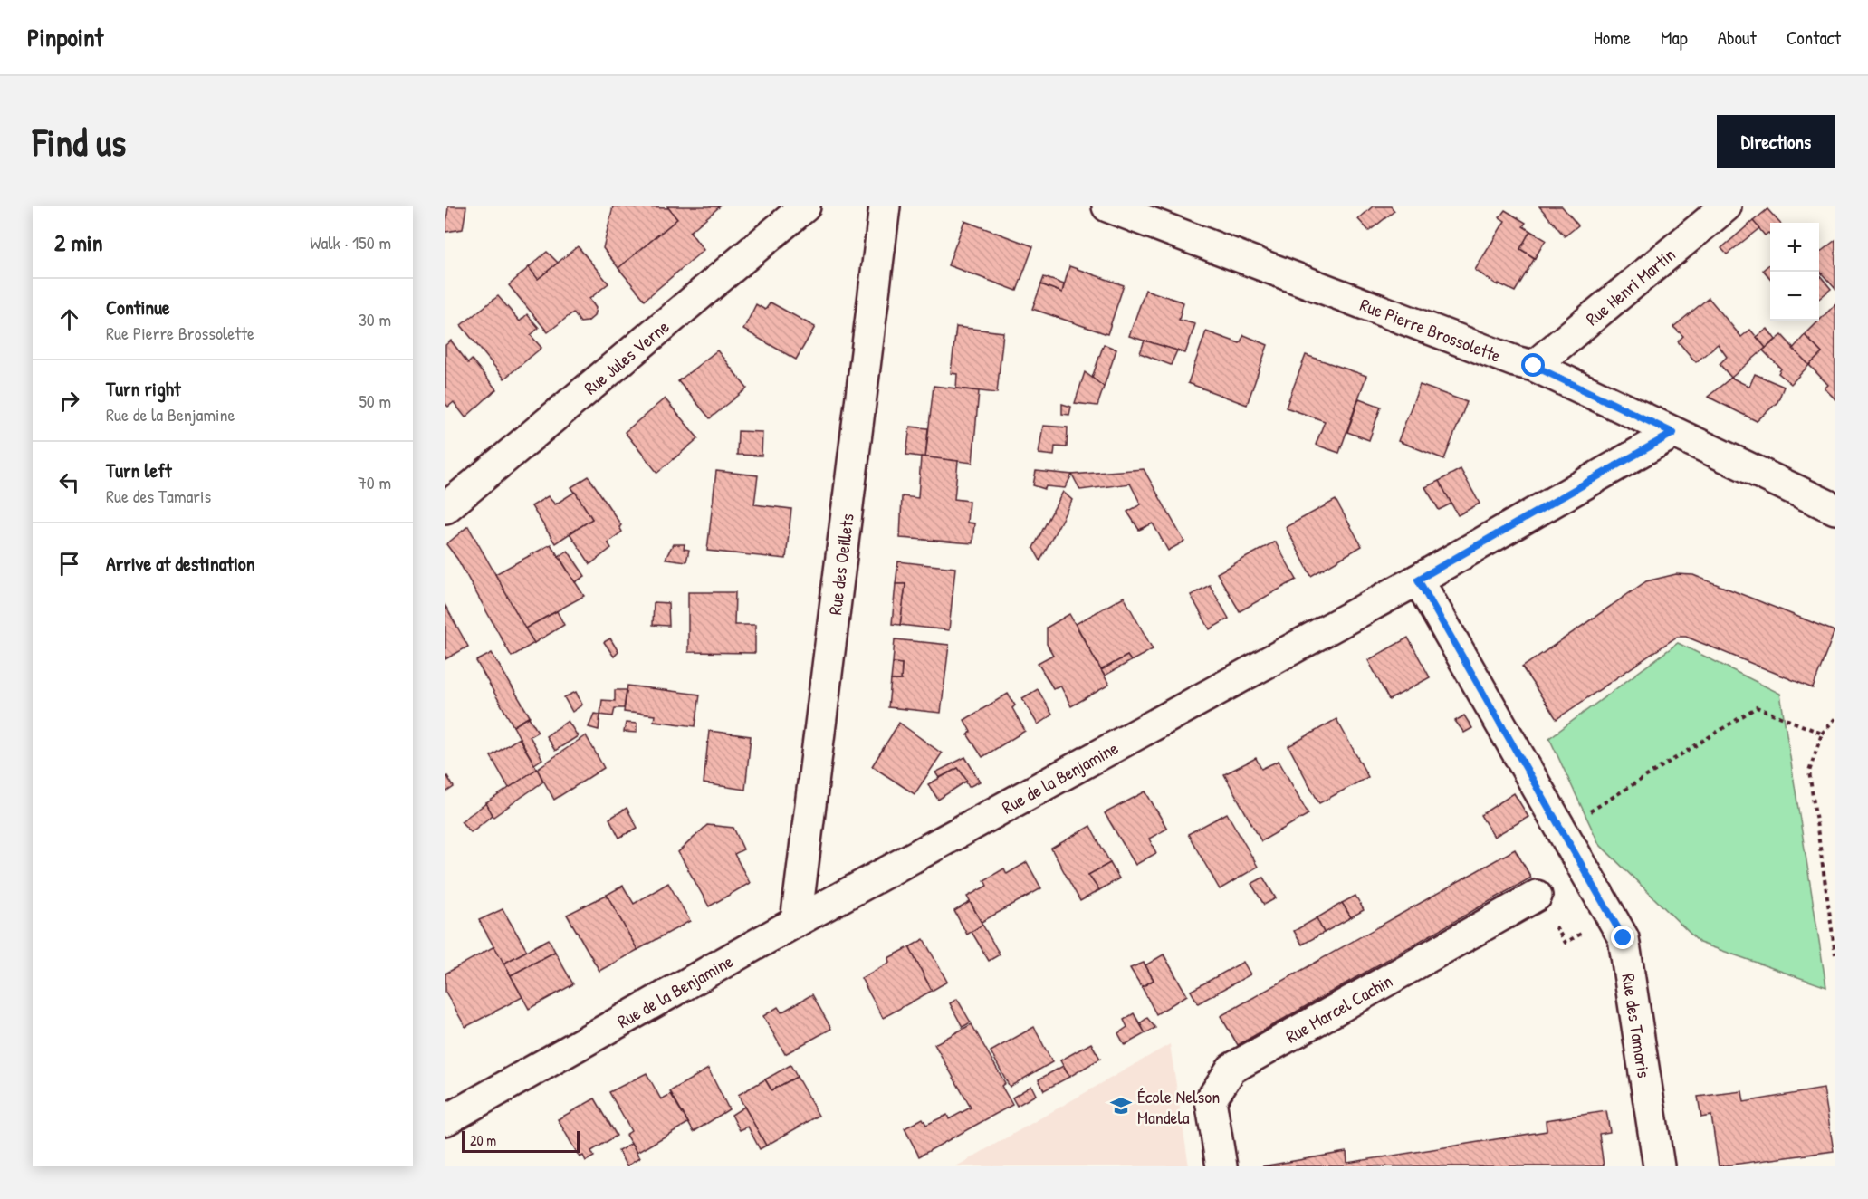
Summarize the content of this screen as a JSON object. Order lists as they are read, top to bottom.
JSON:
{
  "streets": {
    "street": [
      "Rue Henri Martin",
      "Rue Pierre Brossolette",
      "Rue Jules Verne",
      "Rue des Oeillets",
      "Rue de la Benjamine",
      "Rue Marcel Cachin",
      "Rue des Tamaris"
    ]
  },
  "crossings": [
    ["Rue Henri Martin", "Rue Pierre Brossolette"],
    ["Rue Pierre Brossolette", "Rue de la Benjamine"],
    ["Rue des Oeillets", "Rue de la Benjamine"],
    ["Rue de la Benjamine", "Rue des Tamaris"]
  ],
  "places": {
    "school or university": ["École Nelson Mandela"]
  },
  "scale_bar": "20 m",
  "page": {
    "header": "Pinpoint",
    "nav": [
      "Home",
      "Map",
      "About",
      "Contact"
    ],
    "buttons": "Directions",
    "title": "Find us",
    "heading": ["2 min", "Walk · 150 m"],
    "map_buttons": ["+", "−"],
    "list": [
      ["Continue", "Rue Pierre Brossolette", "30 m"],
      ["Turn right", "Rue de la Benjamine", "50 m"],
      ["Turn left", "Rue des Tamaris", "70 m"],
      "Arrive at destination"
    ],
    "scale": "20 m"
  }
}
